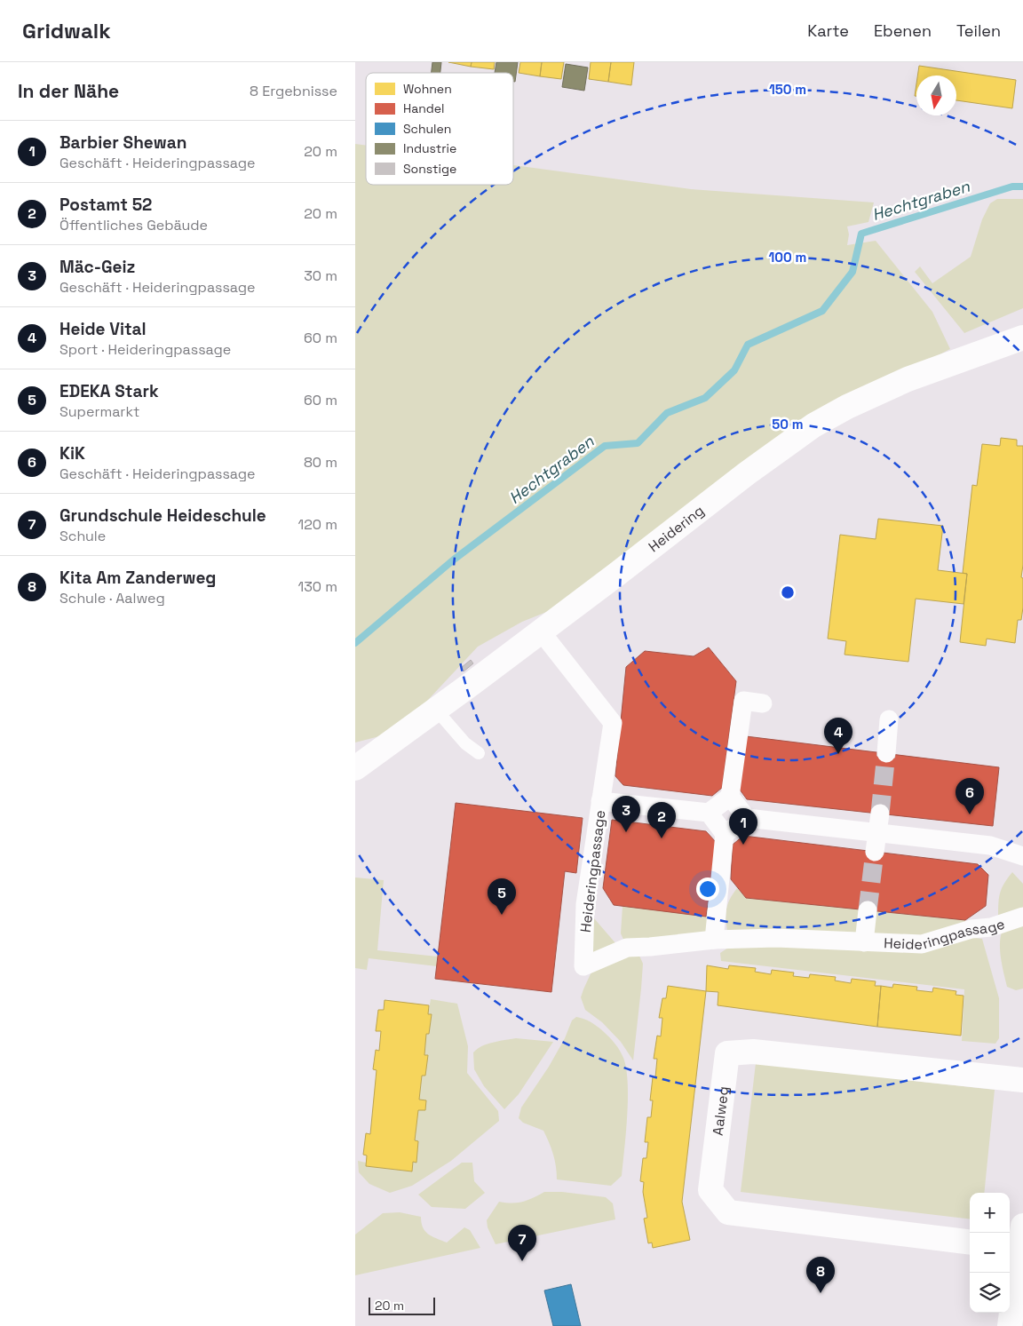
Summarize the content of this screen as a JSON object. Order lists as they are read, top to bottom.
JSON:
{
  "streets": {
    "street": ["Heidering", "Heideringpassage", "Aalweg"]
  },
  "crossings": [
    ["Heidering", "Heideringpassage"]
  ],
  "water": ["Hechtgraben"],
  "legend": [
    "Wohnen",
    "Handel",
    "Schulen",
    "Industrie",
    "Sonstige"
  ],
  "scale_bar": "20 m",
  "north": "bottom",
  "page": {
    "header": "Gridwalk",
    "nav": ["Karte", "Ebenen", "Teilen"],
    "heading": ["In der Nähe", "8 Ergebnisse"],
    "list": [
      {
        "mark": "1",
        "name": "Barbier Shewan",
        "note": "Geschäft · Heideringpassage",
        "value": "20 m"
      },
      {
        "mark": "2",
        "name": "Postamt 52",
        "note": "Öffentliches Gebäude",
        "value": "20 m"
      },
      {
        "mark": "3",
        "name": "Mäc-Geiz",
        "note": "Geschäft · Heideringpassage",
        "value": "30 m"
      },
      {
        "mark": "4",
        "name": "Heide Vital",
        "note": "Sport · Heideringpassage",
        "value": "60 m"
      },
      {
        "mark": "5",
        "name": "EDEKA Stark",
        "note": "Supermarkt",
        "value": "60 m"
      },
      {
        "mark": "6",
        "name": "KiK",
        "note": "Geschäft · Heideringpassage",
        "value": "80 m"
      },
      {
        "mark": "7",
        "name": "Grundschule Heideschule",
        "note": "Schule",
        "value": "120 m"
      },
      {
        "mark": "8",
        "name": "Kita Am Zanderweg",
        "note": "Schule · Aalweg",
        "value": "130 m"
      }
    ],
    "pins": [
      "4",
      "6",
      "3",
      "2",
      "1",
      "5",
      "7",
      "8"
    ],
    "map_buttons": ["+", "−"],
    "scale": "20 m"
  },
  "rings": ["150 m", "100 m", "50 m"]
}
